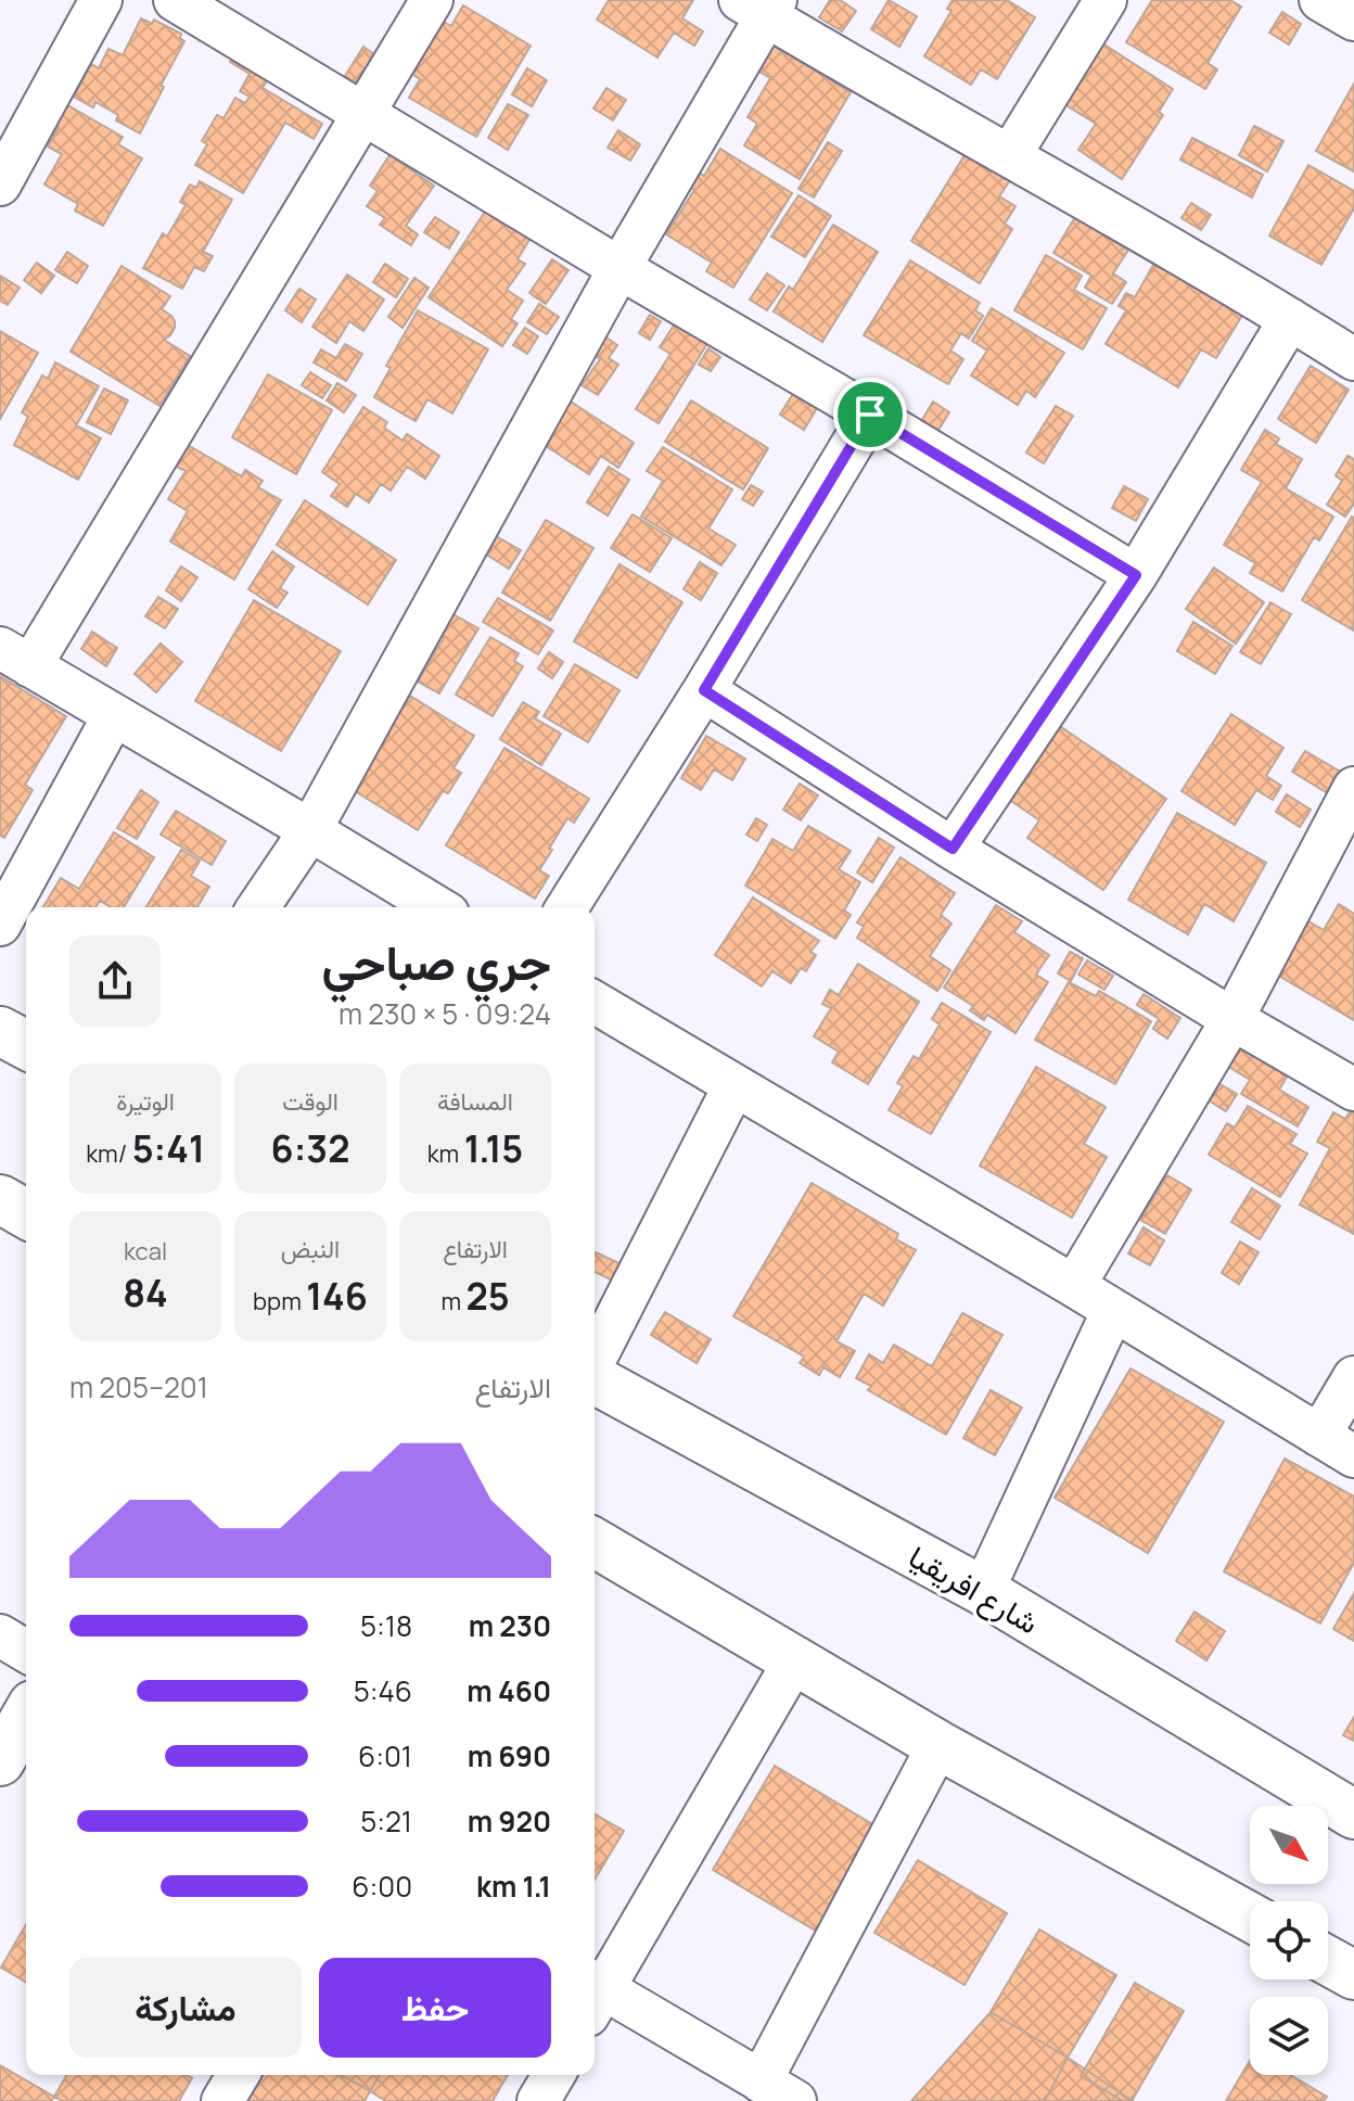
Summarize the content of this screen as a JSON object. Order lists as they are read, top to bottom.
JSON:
{
  "streets": {
    "street": ["شارع افريقيا"]
  },
  "north": "bottom right",
  "page": {
    "heading": ["جري صباحي", "09:24 · 5 × 230 m"],
    "stats": [
      ["المسافة", "1.15 km"],
      ["الوقت", "6:32"],
      ["الوتيرة", "5:41 /km"],
      ["الارتفاع", "25 m"],
      ["النبض", "146 bpm"],
      ["kcal", "84"]
    ],
    "chart": ["الارتفاع", "201–205 m"],
    "list": [
      {
        "name": "230 m",
        "note": "5:18"
      },
      {
        "name": "460 m",
        "note": "5:46"
      },
      {
        "name": "690 m",
        "note": "6:01"
      },
      {
        "name": "920 m",
        "note": "5:21"
      },
      {
        "name": "1.1 km",
        "note": "6:00"
      }
    ],
    "buttons": ["حفظ", "مشاركة"]
  }
}
